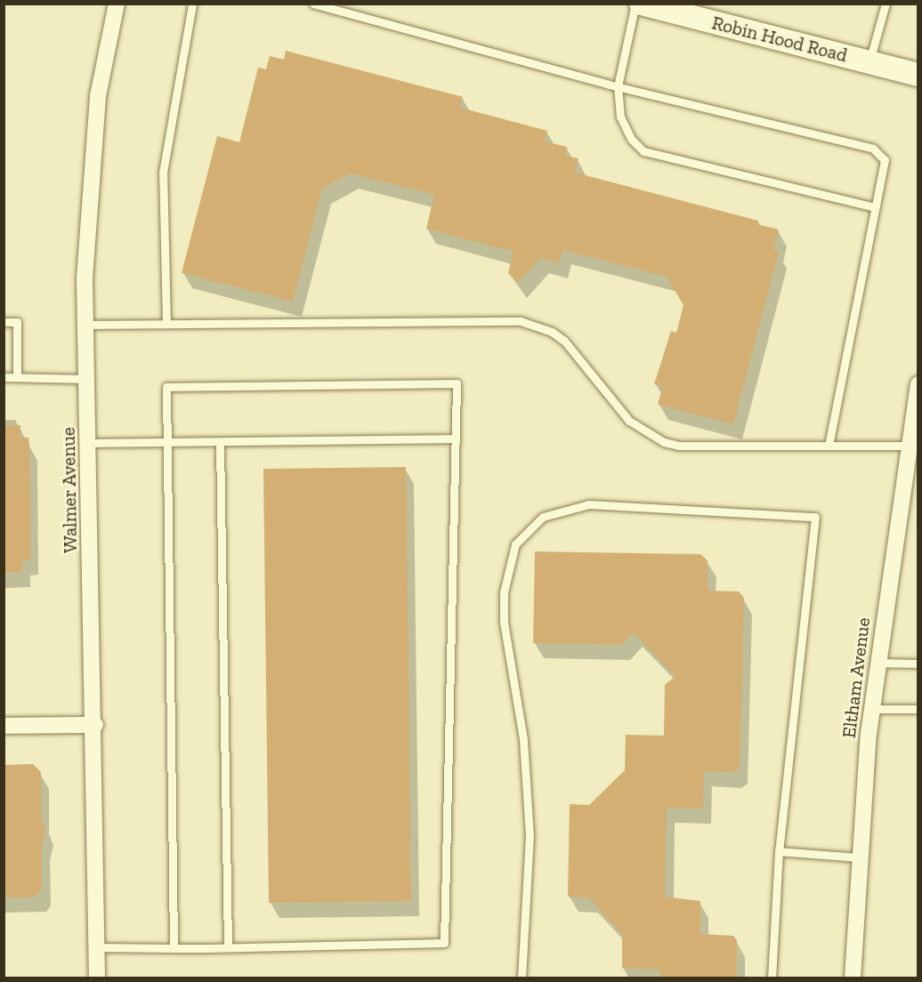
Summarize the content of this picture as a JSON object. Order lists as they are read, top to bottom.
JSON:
{
  "streets": {
    "street": ["Robin Hood Road", "Walmer Avenue", "Eltham Avenue"]
  }
}
